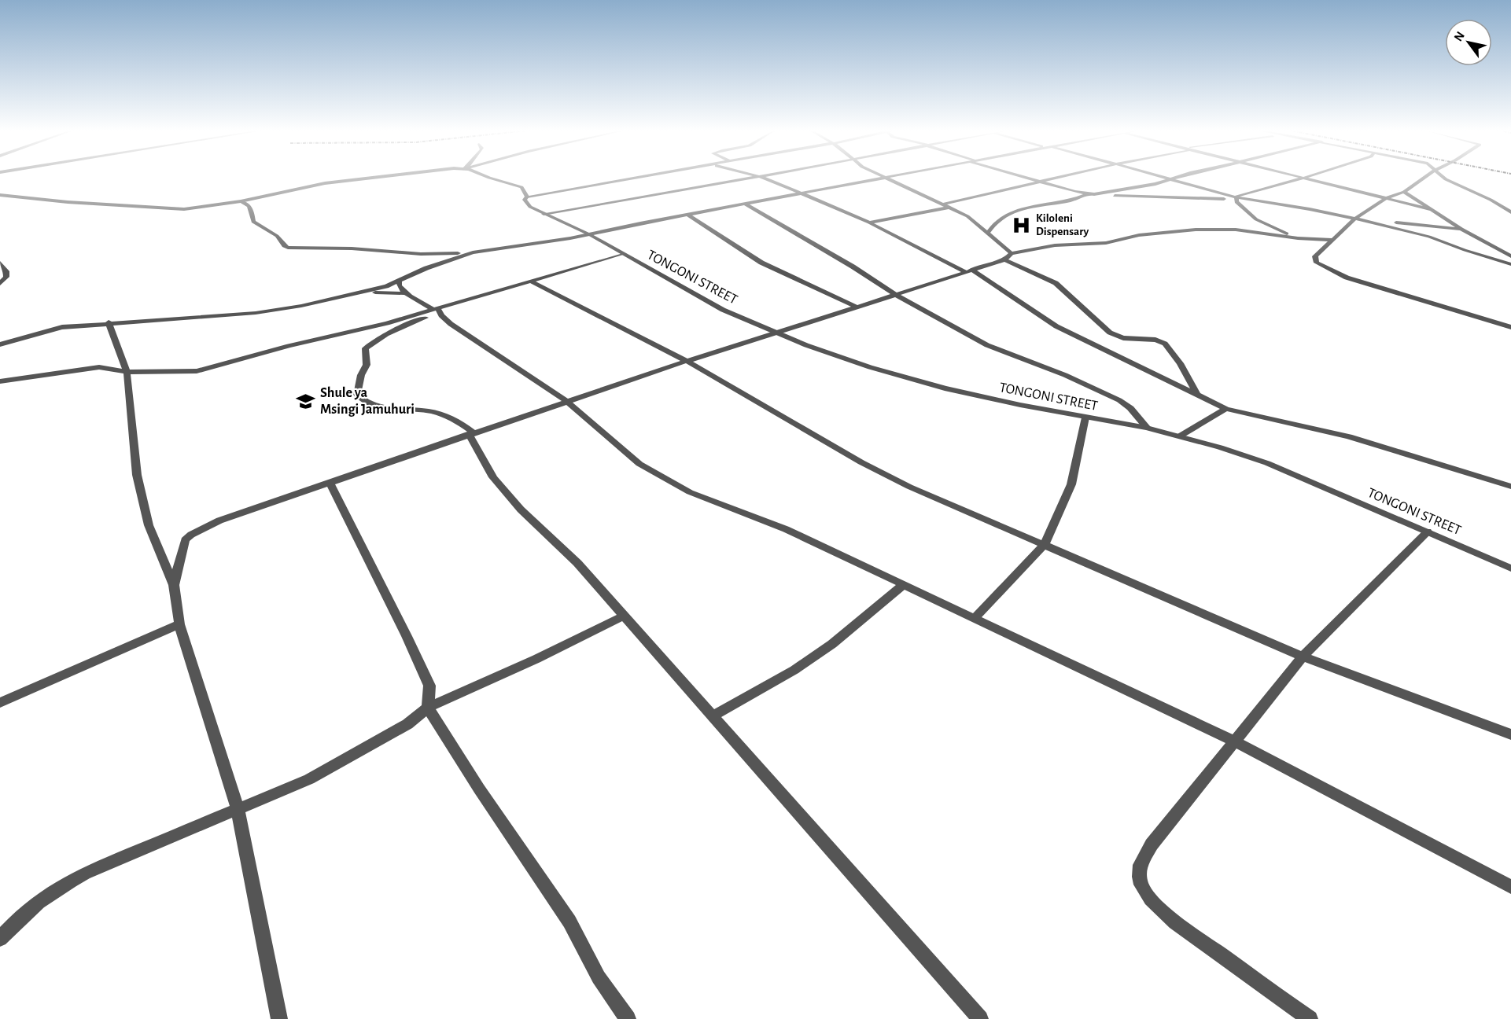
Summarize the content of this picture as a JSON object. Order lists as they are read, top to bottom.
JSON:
{
  "streets": {
    "street": ["TONGONI STREET"]
  },
  "places": {
    "hospital": ["Kiloleni Dispensary"],
    "school or university": ["Shule ya Msingi Jamuhuri"]
  },
  "north": "top left"
}
